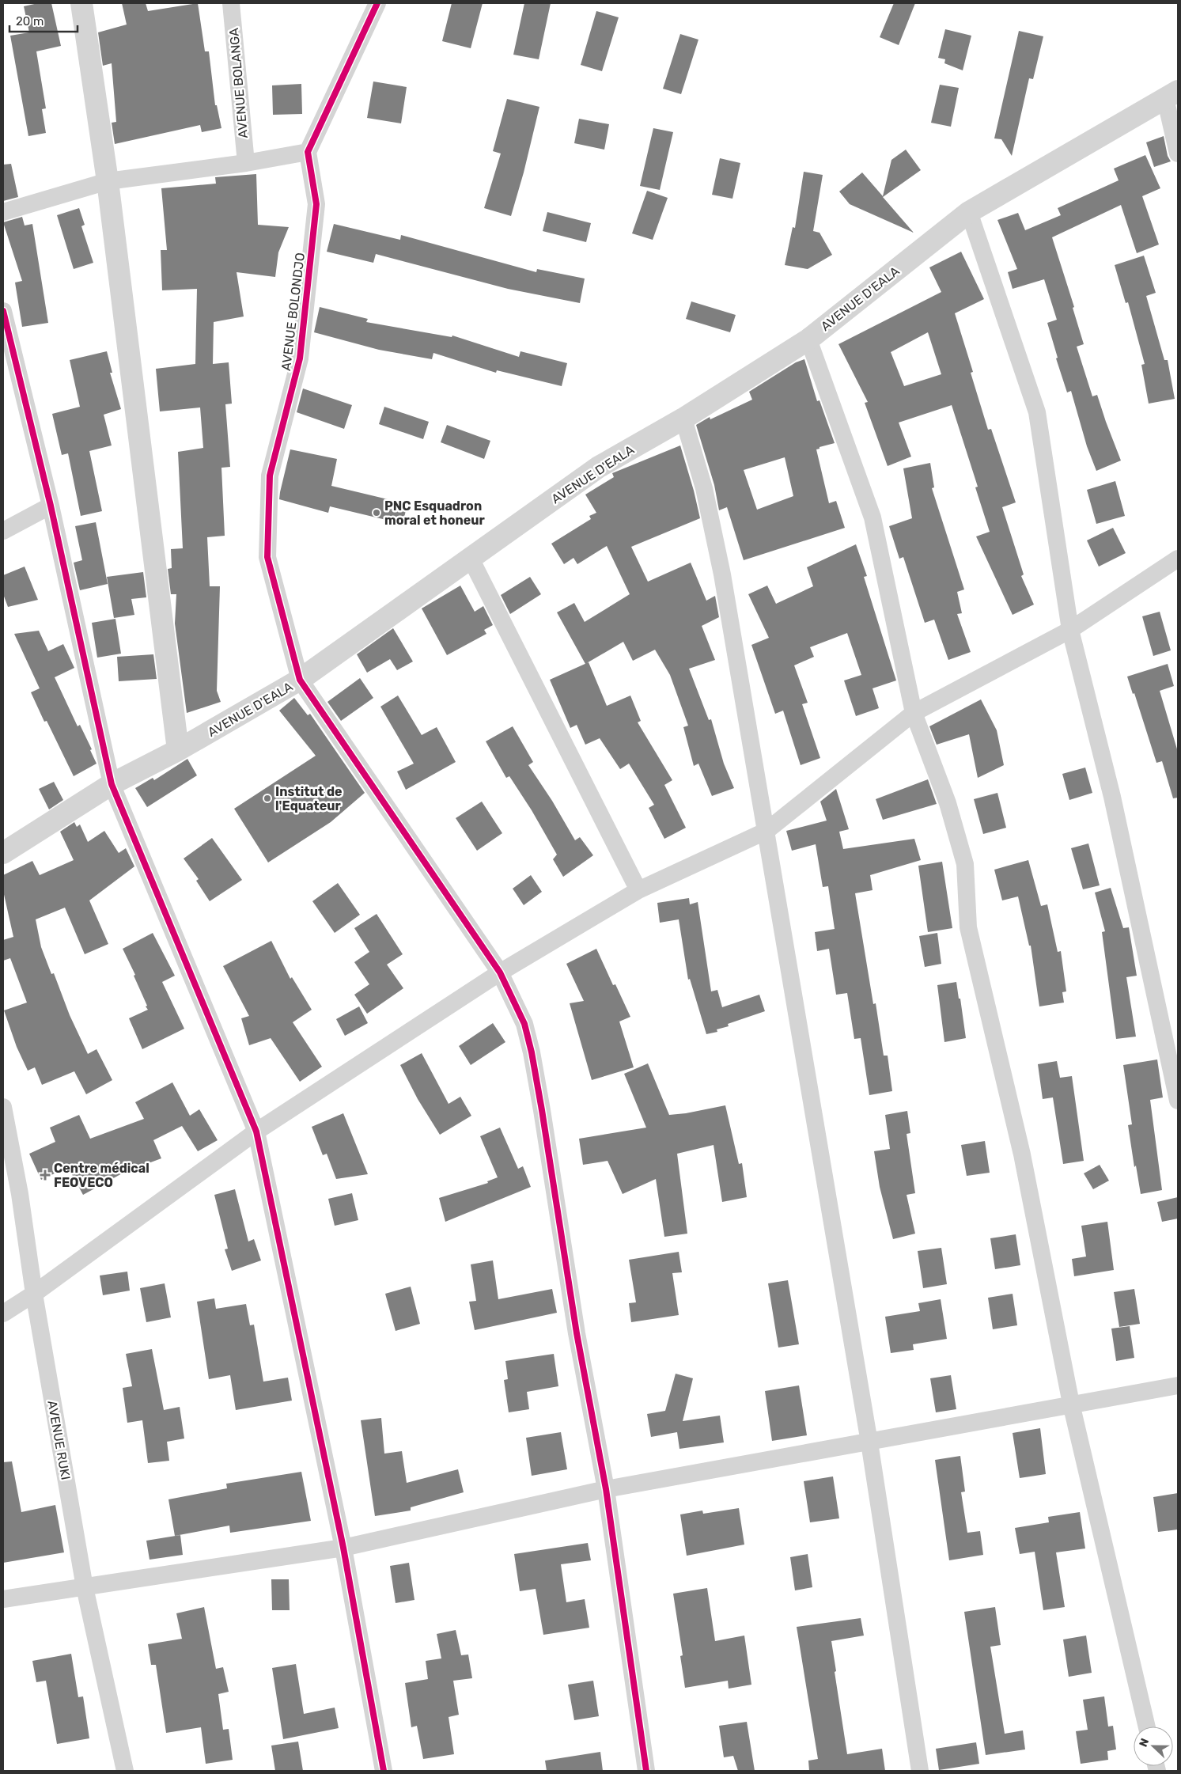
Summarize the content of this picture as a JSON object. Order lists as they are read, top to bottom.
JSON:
{
  "streets": {
    "street": [
      "AVENUE BOLANGA",
      "AVENUE D'EALA",
      "AVENUE BOLONDJO",
      "AVENUE RUKI"
    ]
  },
  "crossings": [
    ["AVENUE D'EALA", "AVENUE BOLONDJO"]
  ],
  "places": {
    "other": ["PNC Esquadron moral et honeur", "Institut de l'Equateur"],
    "health": ["Centre médical FEOVECO"]
  },
  "scale_bar": "20 m",
  "north": "left"
}
